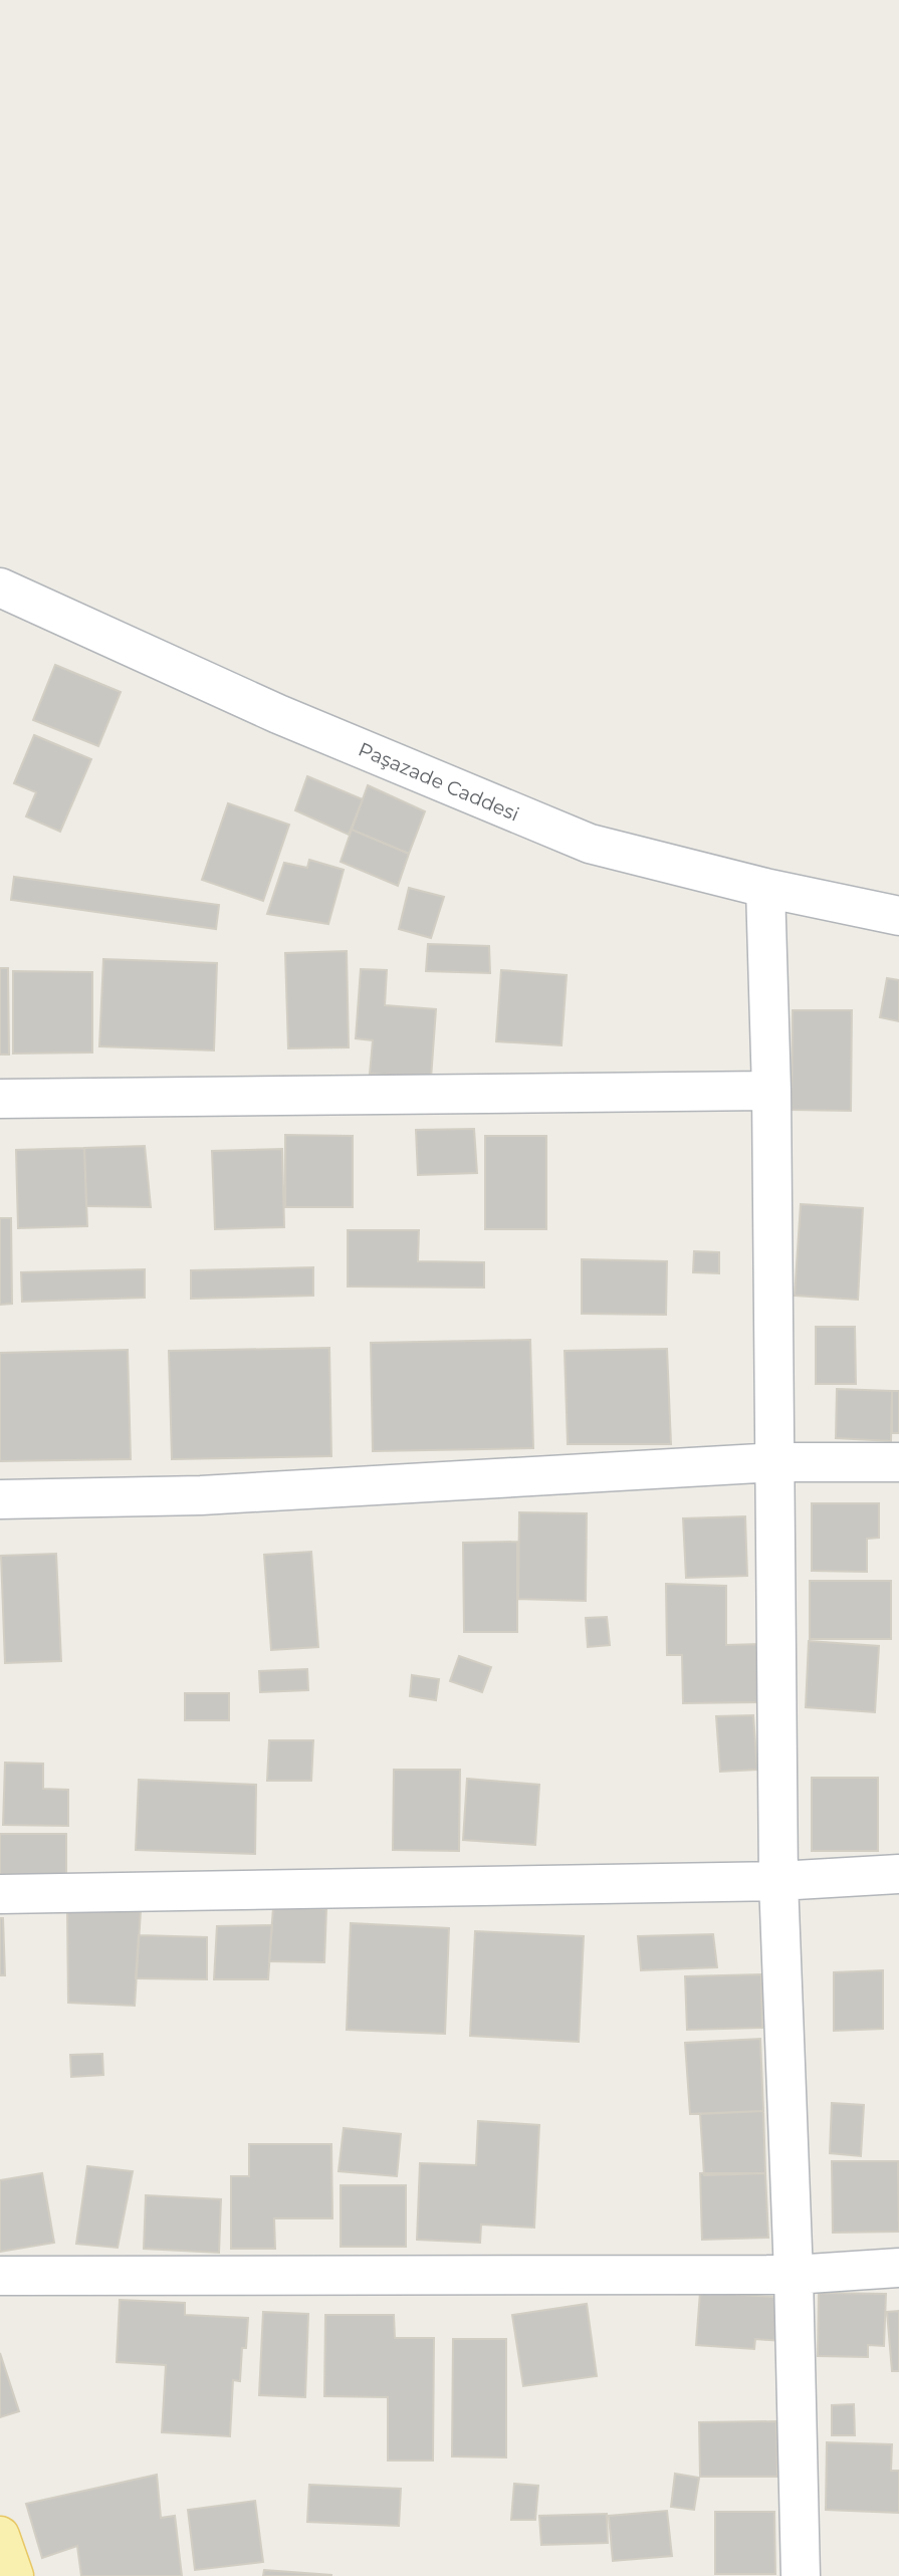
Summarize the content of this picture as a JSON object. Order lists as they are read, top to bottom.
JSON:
{
  "streets": {
    "street": ["Paşazade Caddesi"]
  }
}
